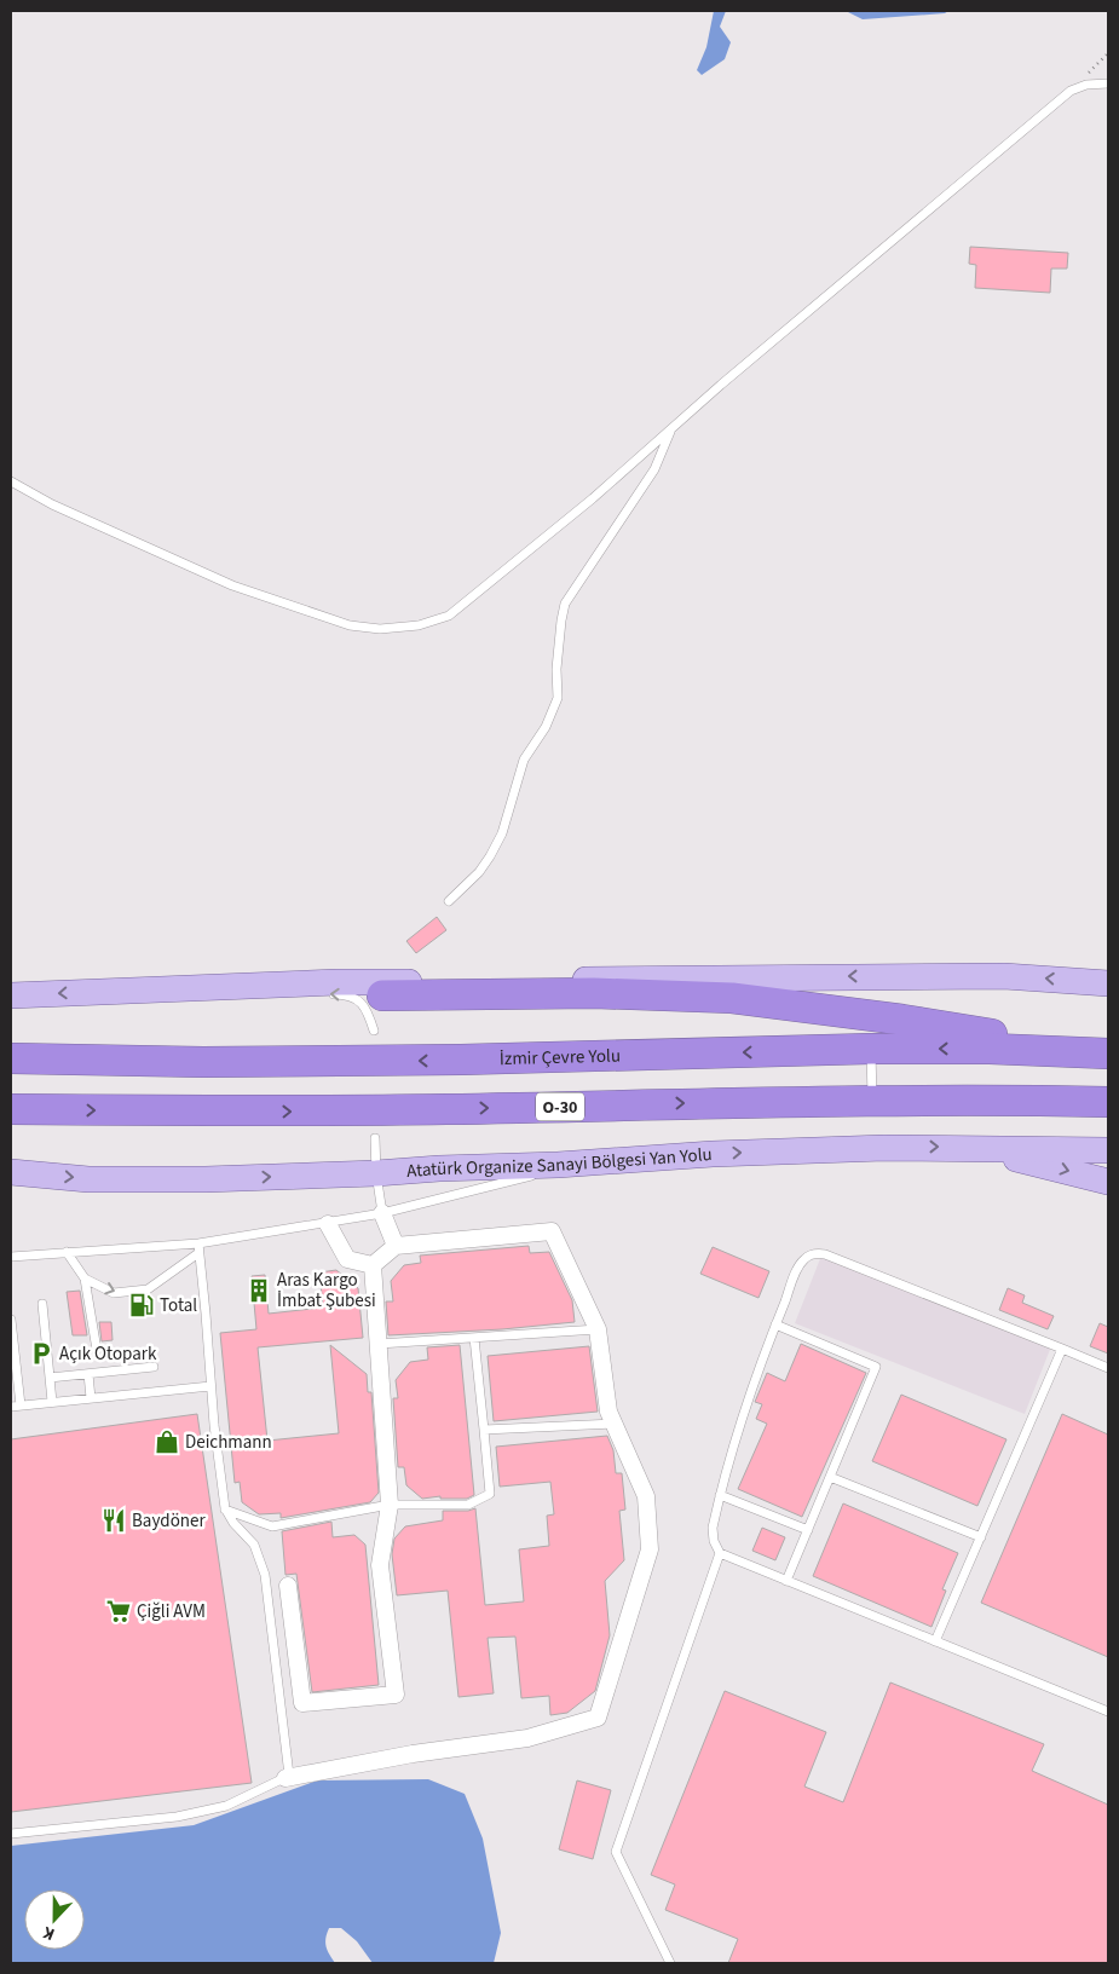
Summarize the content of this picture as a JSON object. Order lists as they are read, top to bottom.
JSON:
{
  "streets": {
    "highway": ["İzmir Çevre Yolu", "O-30"],
    "main road": ["Atatürk Organize Sanayi Bölgesi Yan Yolu"]
  },
  "places": {
    "building": ["Aras Kargo İmbat Şubesi"],
    "fuel station": ["Total"],
    "parking": ["Açık Otopark"],
    "shop": ["Deichmann"],
    "restaurant": ["Baydöner"],
    "supermarket": ["Çiğli AVM"]
  },
  "north": "bottom"
}
